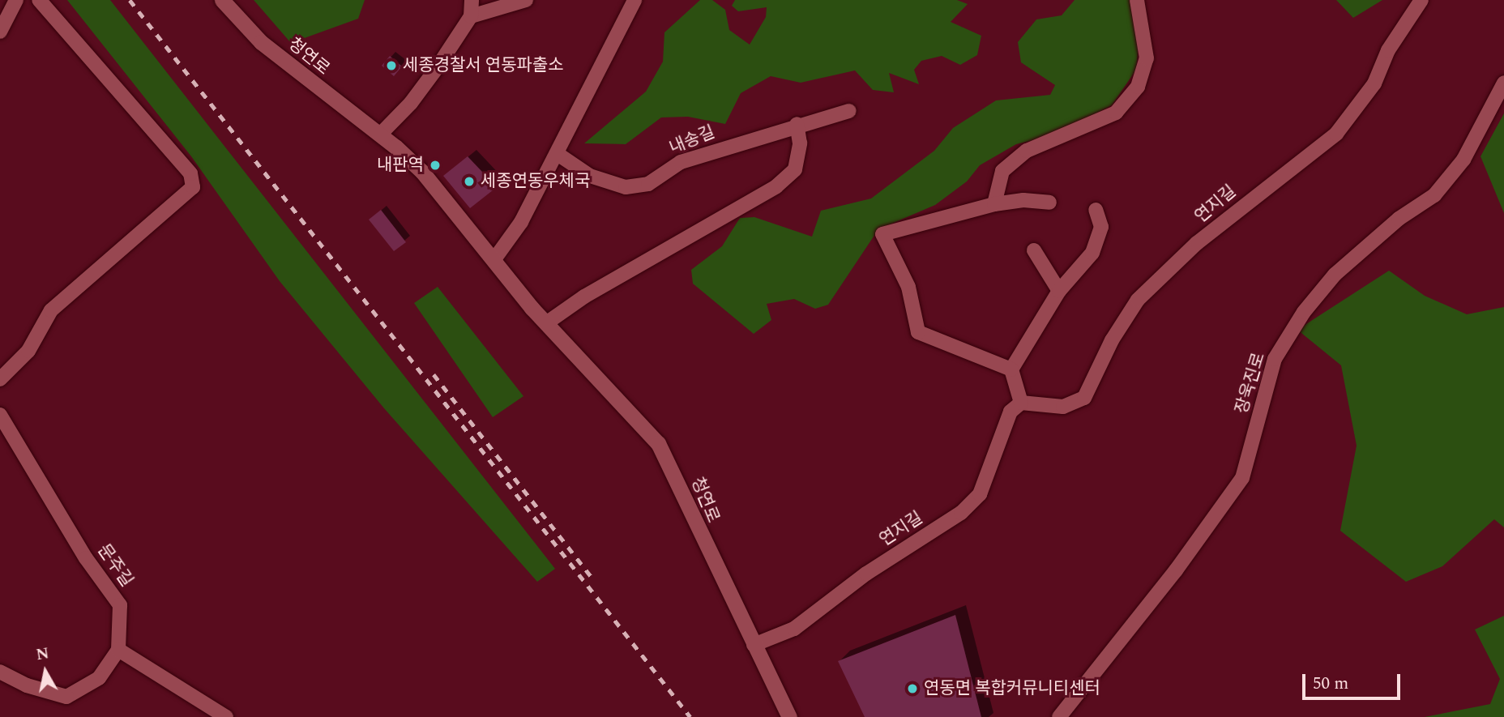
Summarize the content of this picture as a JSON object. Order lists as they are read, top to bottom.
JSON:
{
  "streets": {
    "main road": ["청연로"],
    "street": [
      "내송길",
      "연지길",
      "장욱진로",
      "문주길"
    ]
  },
  "crossings": [
    ["청연로", "연지길"]
  ],
  "places": [
    "세종경찰서 연동파출소",
    "내판역",
    "세종연동우체국",
    "연동면 복합커뮤니티센터"
  ],
  "scale_bar": "50 m",
  "north": "top"
}
